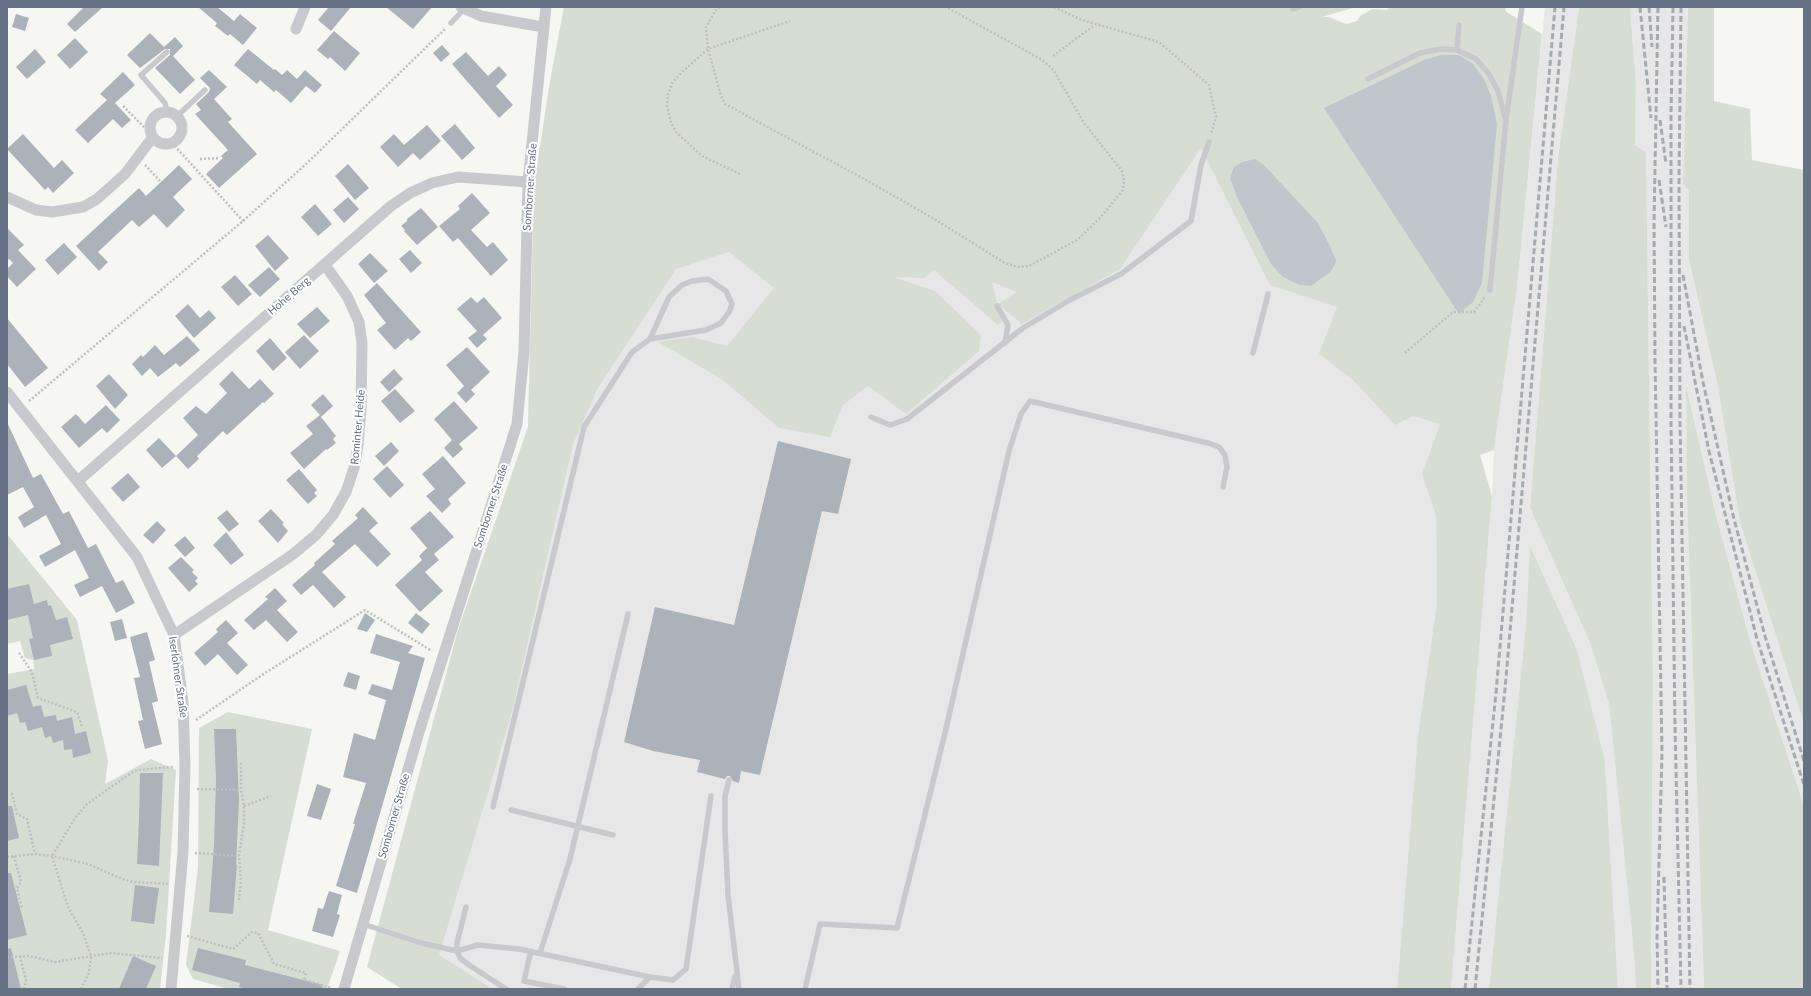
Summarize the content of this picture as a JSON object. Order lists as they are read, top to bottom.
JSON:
{
  "streets": {
    "street": [
      "Somborner Straße",
      "Hohe Berg",
      "Rominter Heide",
      "Iserlohner Straße"
    ]
  },
  "crossings": [
    ["Somborner Straße", "Hohe Berg"],
    ["Hohe Berg", "Rominter Heide"],
    ["Hohe Berg", "Iserlohner Straße"],
    ["Rominter Heide", "Iserlohner Straße"]
  ]
}
